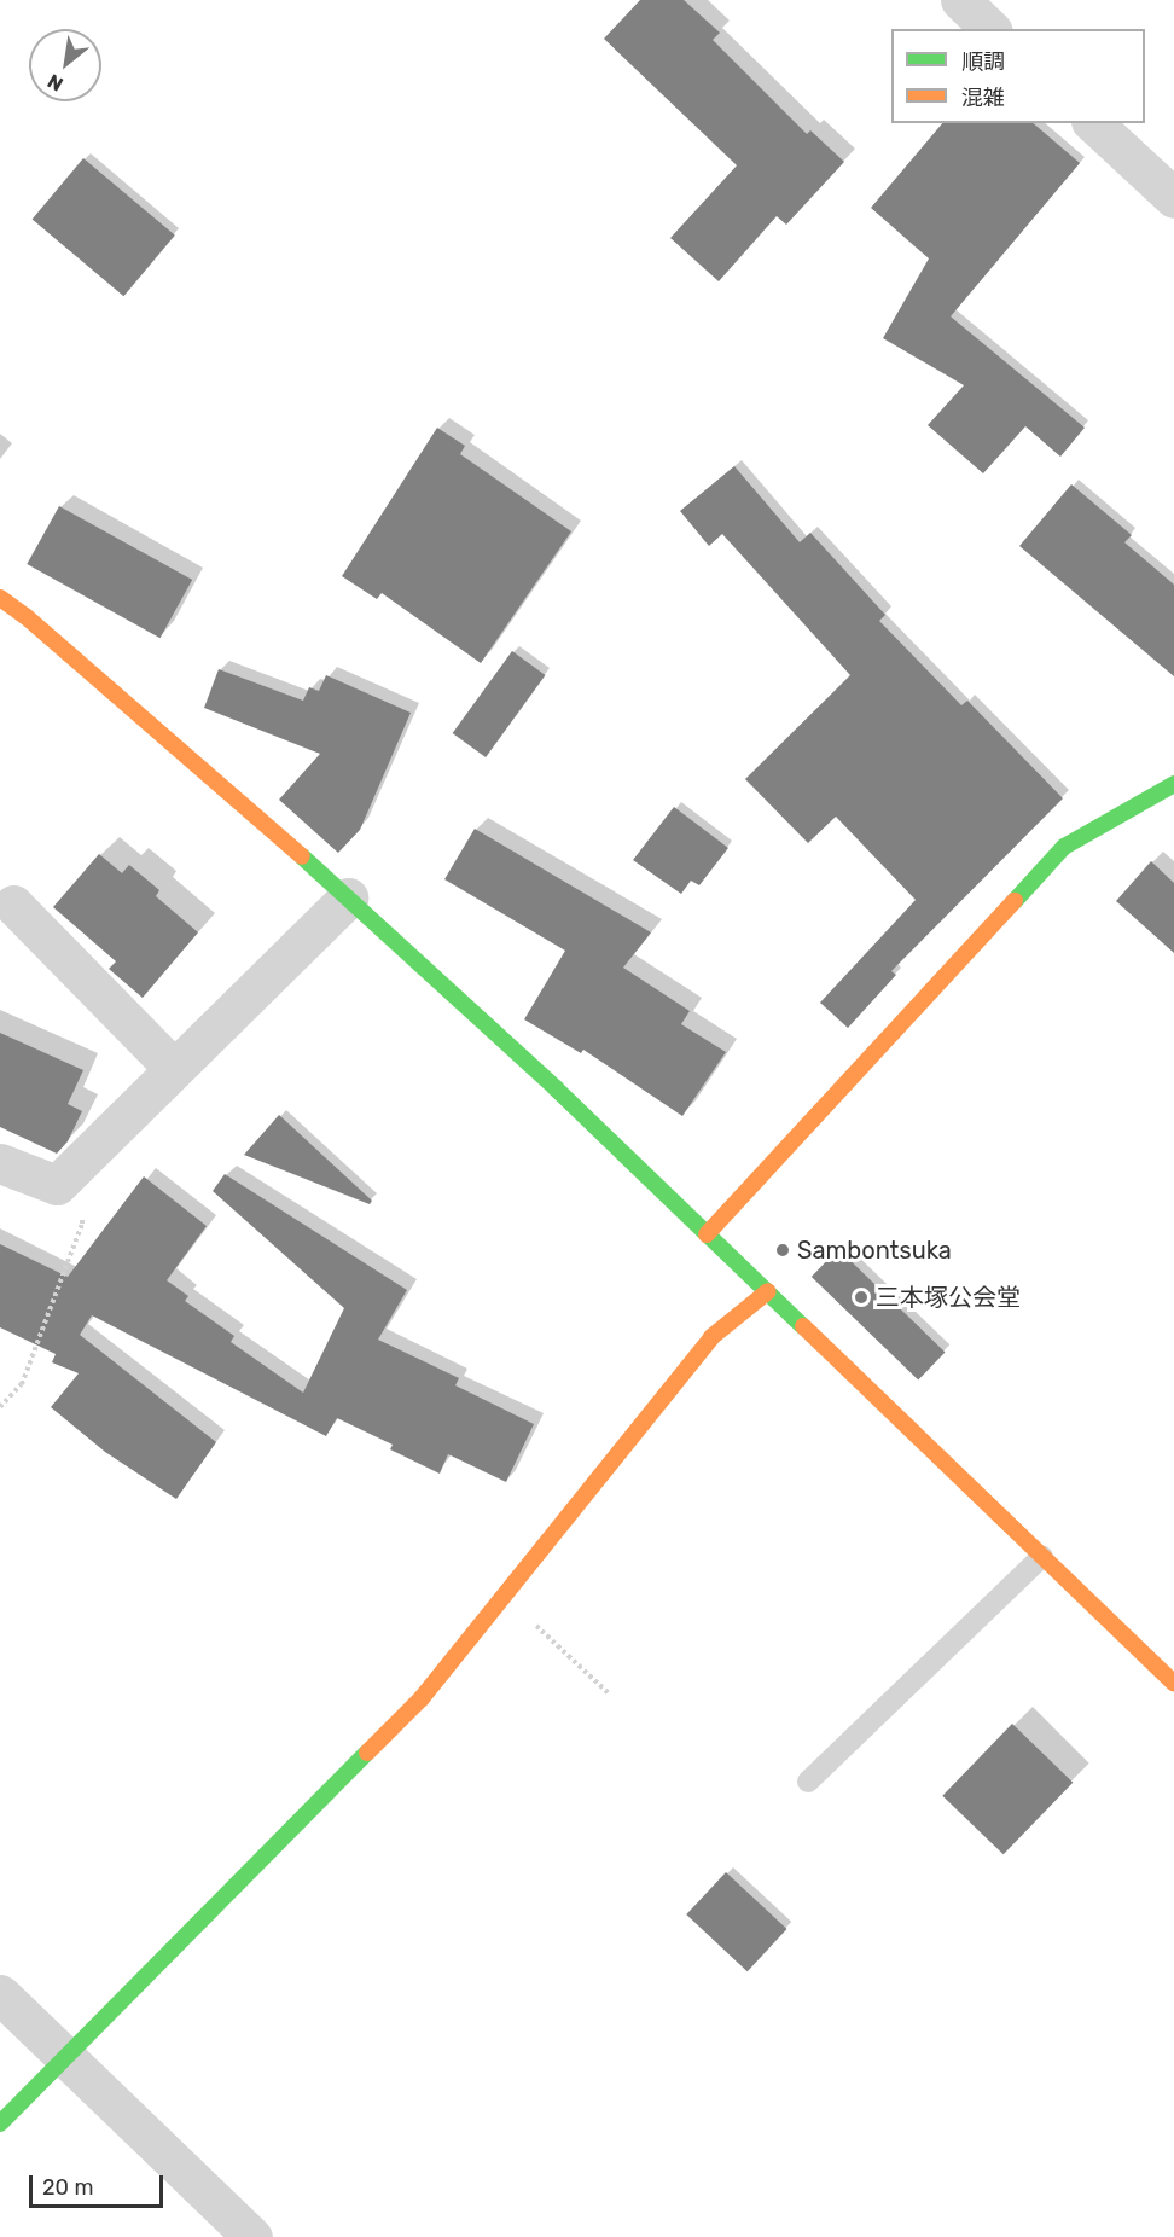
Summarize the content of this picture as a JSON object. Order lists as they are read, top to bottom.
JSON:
{
  "places": ["Sambontsuka", "三本塚公会堂"],
  "legend": ["順調", "混雑"],
  "scale_bar": "20 m",
  "north": "bottom left"
}
